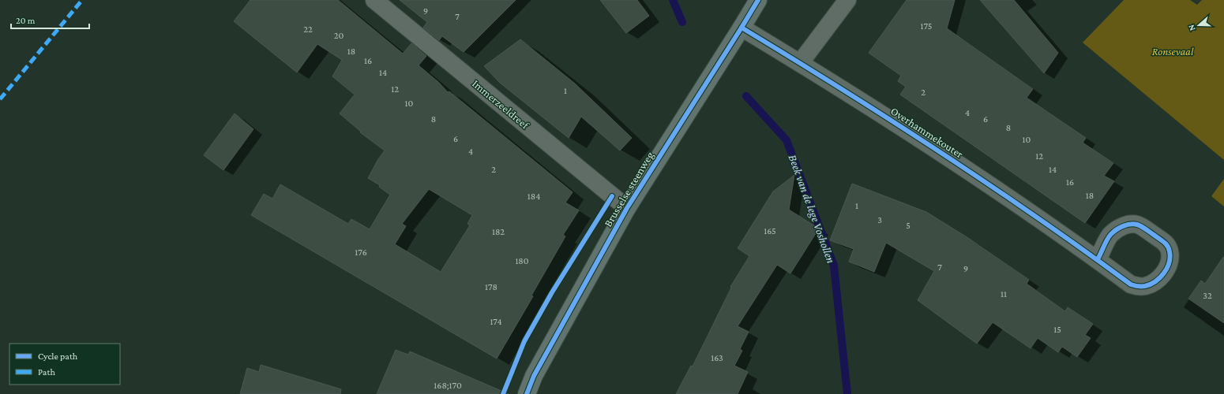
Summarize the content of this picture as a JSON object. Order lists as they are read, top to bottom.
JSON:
{
  "streets": {
    "main road": ["Brusselse steenweg"],
    "street": ["Immerzeeldreef", "Overhammekouter"]
  },
  "crossings": [
    ["Immerzeeldreef", "Brusselse steenweg"],
    ["Overhammekouter", "Brusselse steenweg"]
  ],
  "water": ["Beek van de lege Voshollen"],
  "parks": ["Ronsevaal"],
  "house_numbers": [
    "9",
    "7",
    "175",
    "22",
    "20",
    "18",
    "16",
    "14",
    "12",
    "1",
    "2",
    "10",
    "4",
    "8",
    "6",
    "8",
    "6",
    "10",
    "4",
    "12",
    "2",
    "14",
    "16",
    "18",
    "184",
    "1",
    "3",
    "5",
    "165",
    "182",
    "176",
    "180",
    "7",
    "9",
    "178",
    "11",
    "32",
    "174",
    "15",
    "163",
    "168;170"
  ],
  "legend": ["Cycle path", "Path"],
  "scale_bar": "20 m",
  "north": "left"
}
